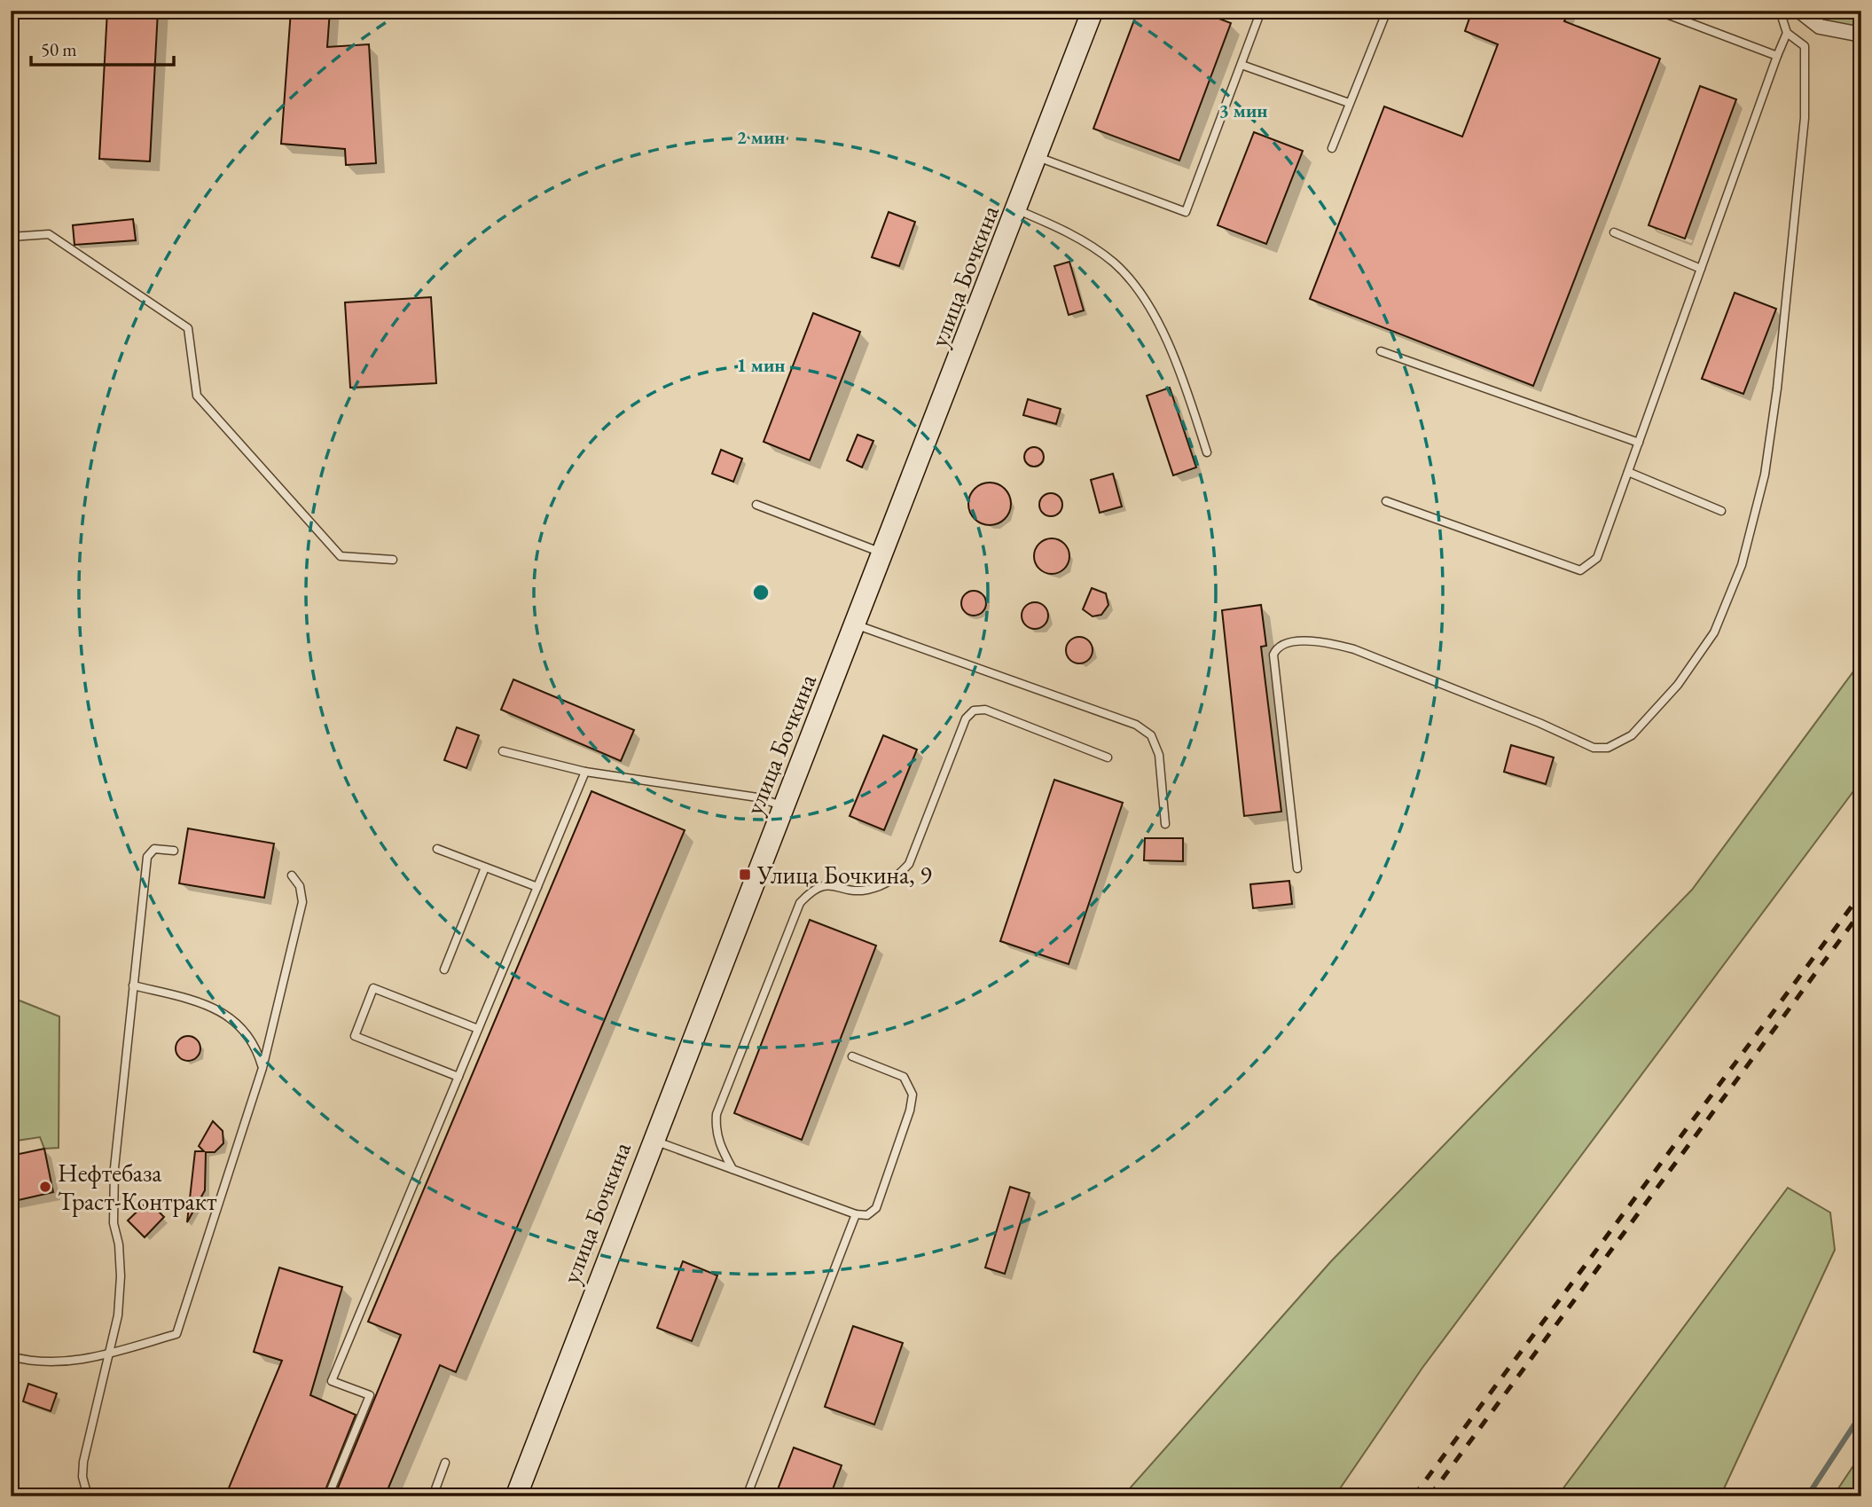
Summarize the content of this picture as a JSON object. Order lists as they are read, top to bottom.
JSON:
{
  "streets": {
    "street": ["улица Бочкина"]
  },
  "places": {
    "transit": ["Улица Бочкина, 9"],
    "other": ["Нефтебаза Траст-Контракт"]
  },
  "scale_bar": "50 m",
  "rings": ["3 мин", "2 мин", "1 мин"]
}
